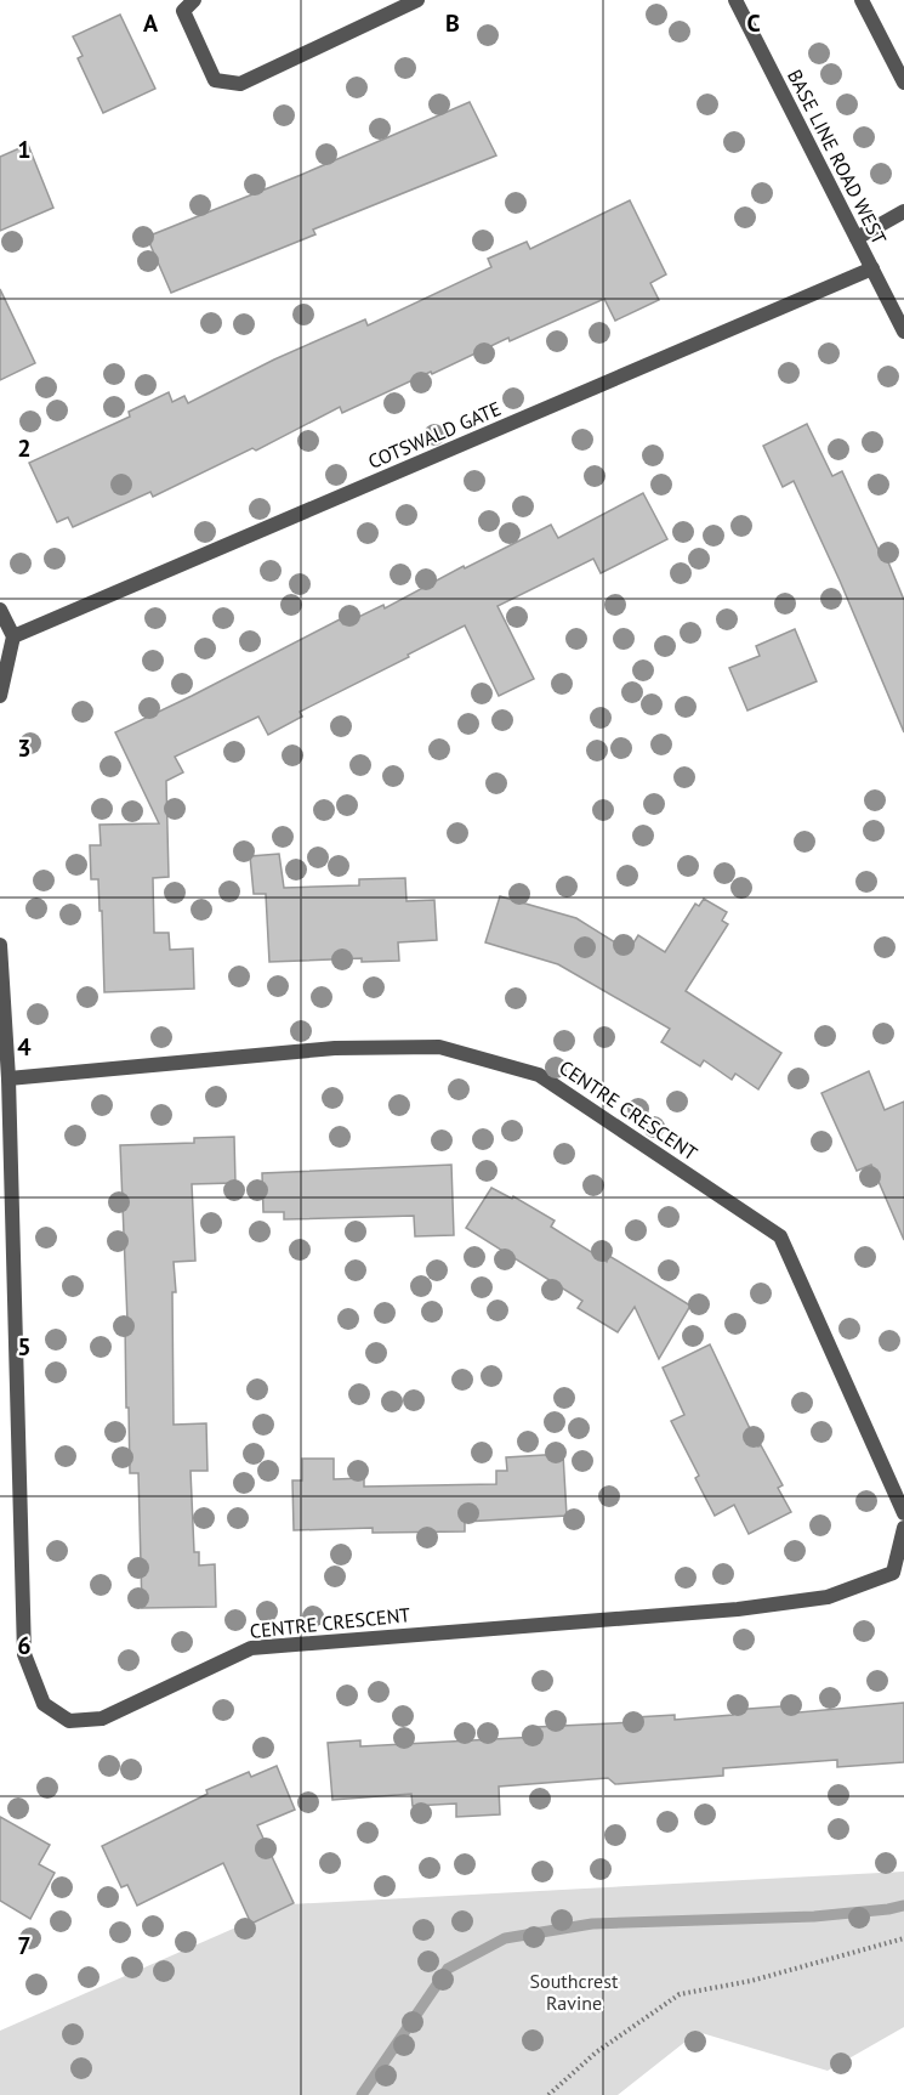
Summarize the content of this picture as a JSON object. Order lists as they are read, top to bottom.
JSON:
{
  "streets": {
    "street": ["BASE LINE ROAD WEST", "COTSWALD GATE", "CENTRE CRESCENT"]
  },
  "crossings": [
    ["BASE LINE ROAD WEST", "COTSWALD GATE"]
  ],
  "parks": ["Southcrest Ravine"],
  "grid": {
    "columns": ["A", "B", "C"],
    "rows": [
      "1",
      "2",
      "3",
      "4",
      "5",
      "6",
      "7"
    ]
  }
}
